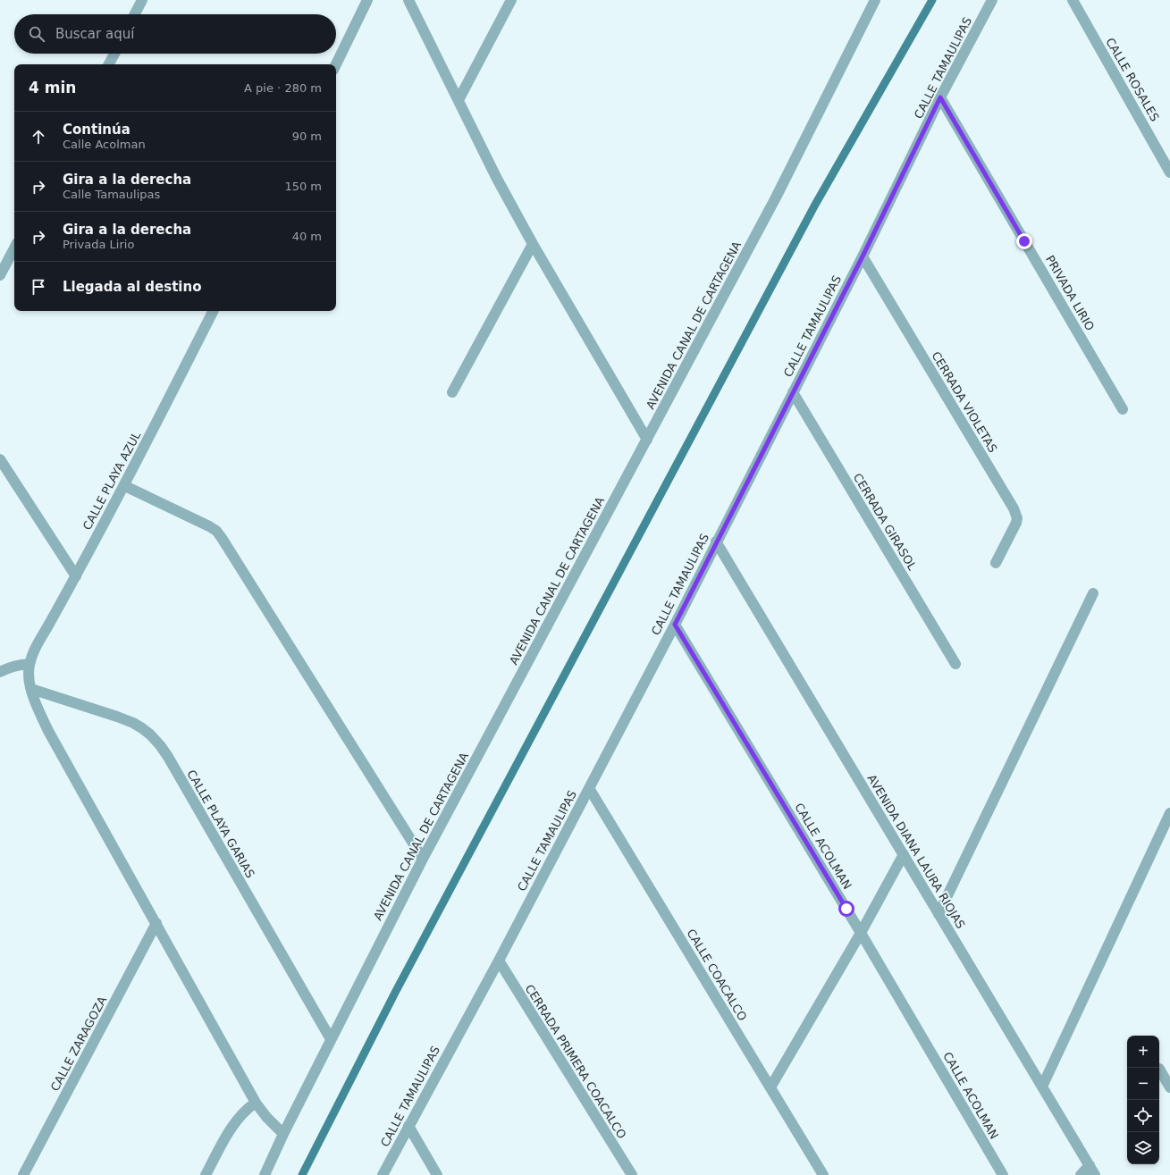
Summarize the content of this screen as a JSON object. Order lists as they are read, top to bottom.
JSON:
{
  "streets": {
    "street": [
      "CALLE TAMAULIPAS",
      "CALLE ROSALES",
      "PRIVADA LIRIO",
      "AVENIDA CANAL DE CARTAGENA",
      "CERRADA VIOLETAS",
      "CALLE PLAYA AZUL",
      "CERRADA GIRASOL",
      "CALLE PLAYA GARIAS",
      "CALLE ACOLMAN",
      "AVENIDA DIANA LAURA RIOJAS",
      "CALLE COACALCO",
      "CALLE ZARAGOZA",
      "CERRADA PRIMERA COACALCO"
    ]
  },
  "crossings": [
    ["CALLE TAMAULIPAS", "PRIVADA LIRIO"],
    ["CALLE TAMAULIPAS", "CERRADA VIOLETAS"],
    ["CALLE TAMAULIPAS", "CERRADA GIRASOL"],
    ["CALLE TAMAULIPAS", "CALLE ACOLMAN"],
    ["CALLE TAMAULIPAS", "AVENIDA DIANA LAURA RIOJAS"],
    ["CALLE TAMAULIPAS", "CALLE COACALCO"],
    ["CALLE TAMAULIPAS", "CERRADA PRIMERA COACALCO"],
    ["AVENIDA CANAL DE CARTAGENA", "CALLE PLAYA GARIAS"]
  ],
  "page": {
    "search": "Buscar aquí",
    "heading": ["4 min", "A pie · 280 m"],
    "list": [
      ["Continúa", "Calle Acolman", "90 m"],
      ["Gira a la derecha", "Calle Tamaulipas", "150 m"],
      ["Gira a la derecha", "Privada Lirio", "40 m"],
      "Llegada al destino"
    ],
    "map_buttons": ["+", "−"]
  }
}
